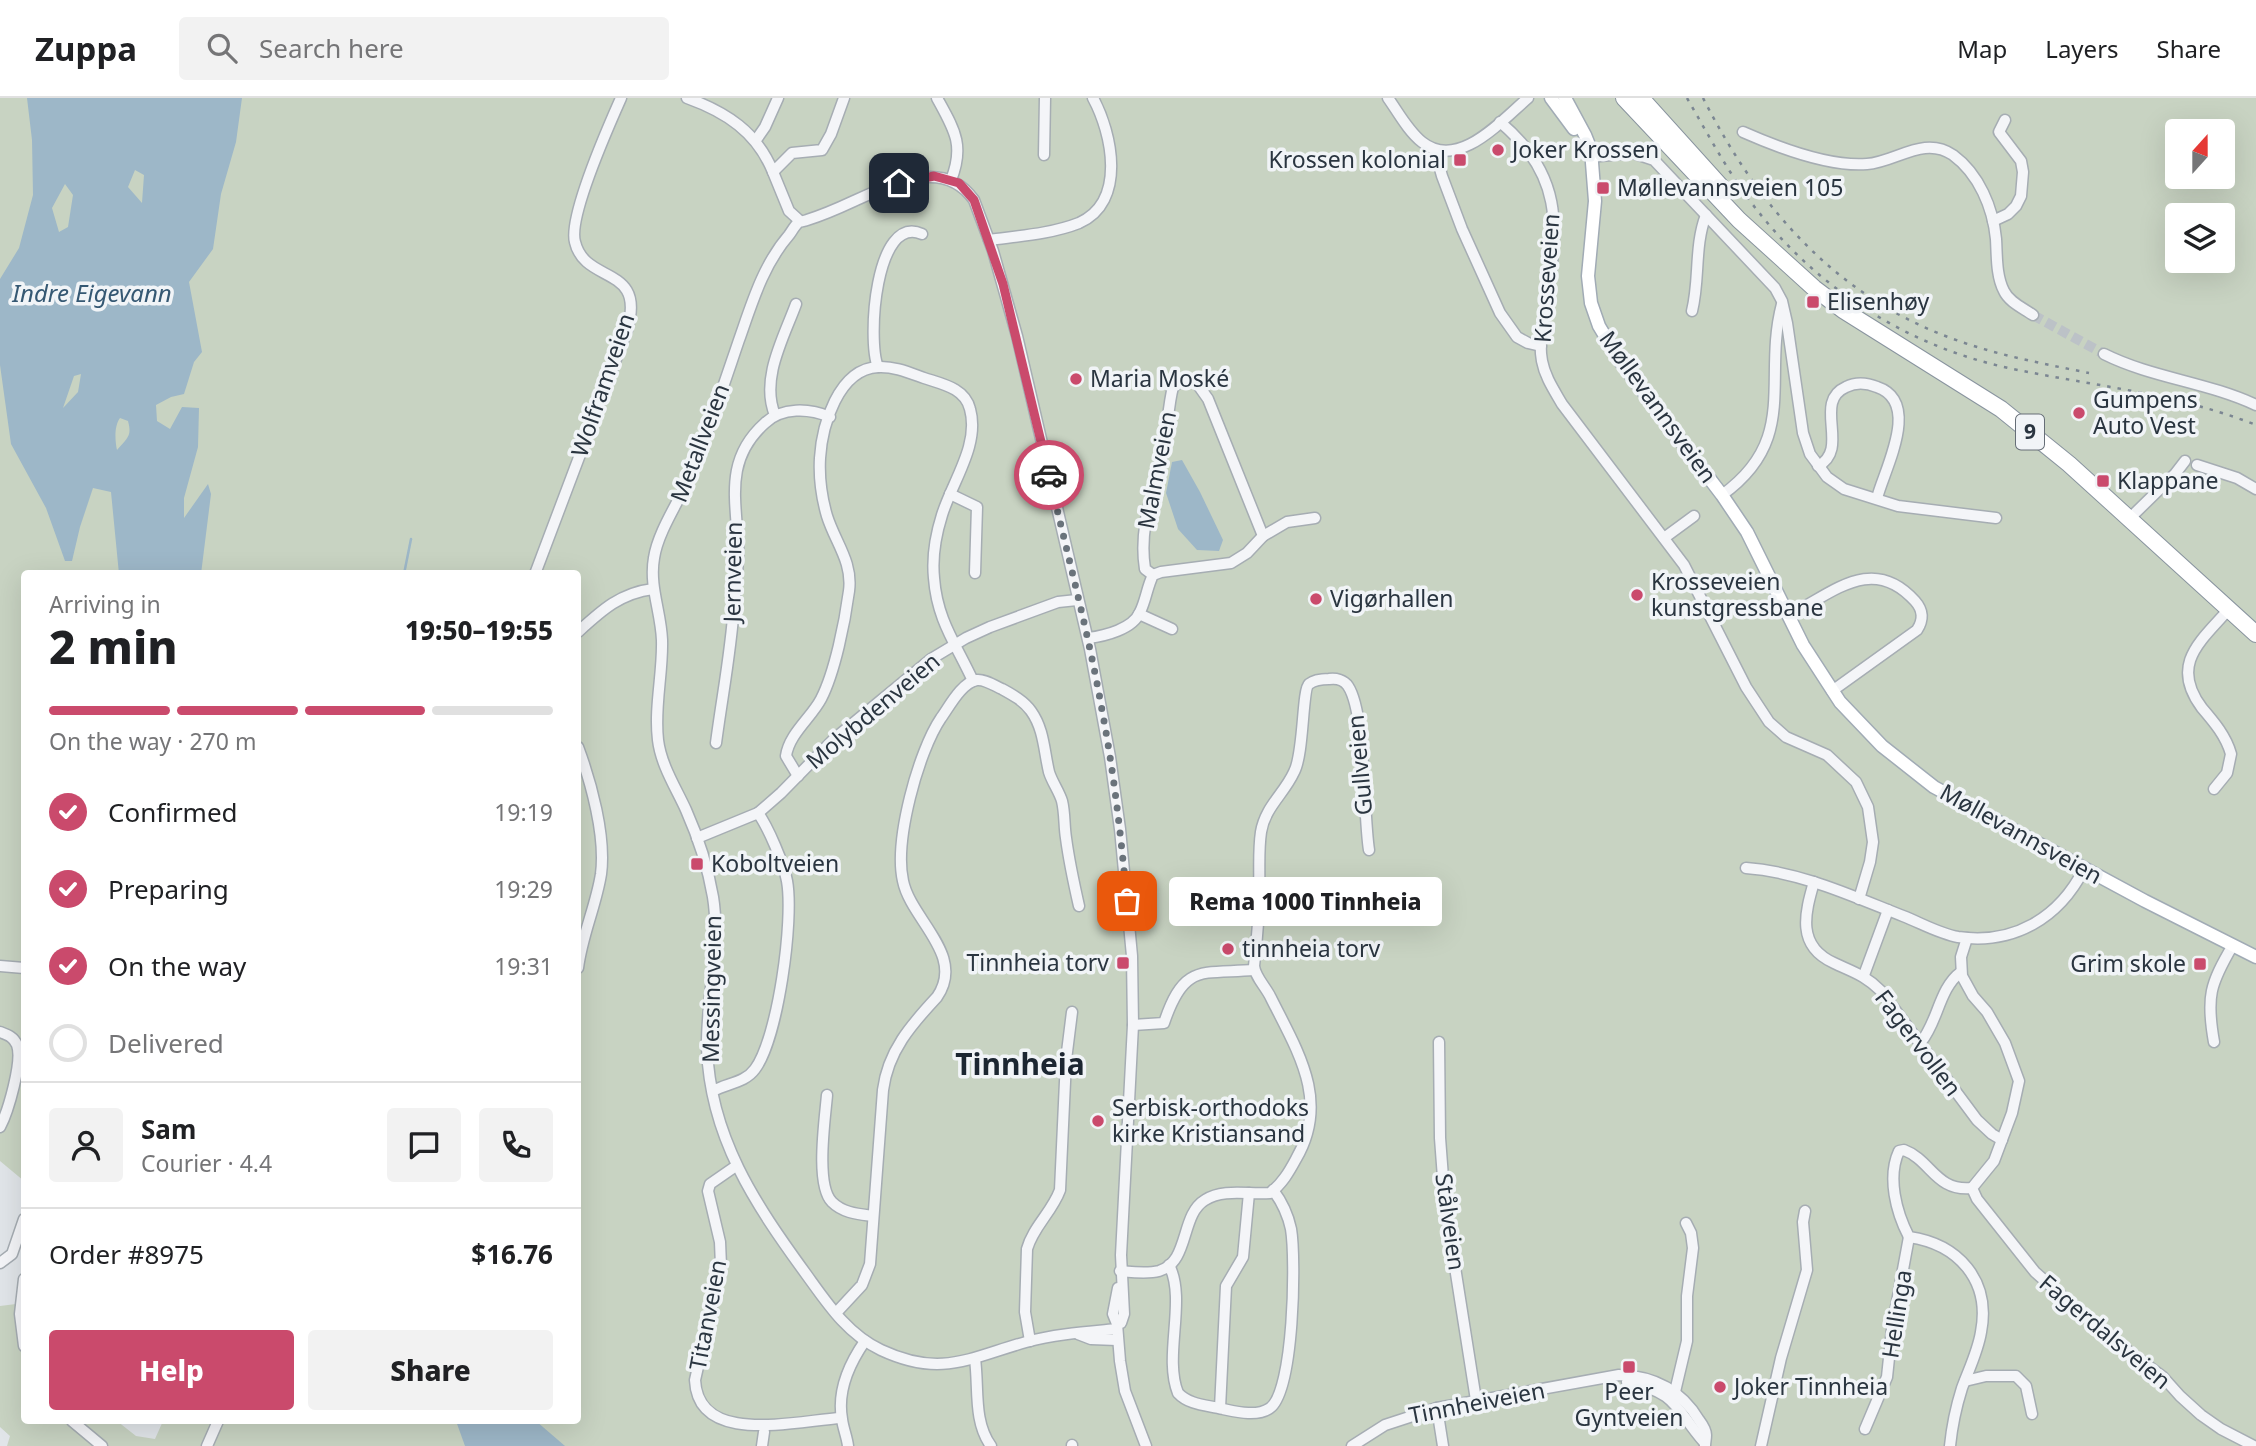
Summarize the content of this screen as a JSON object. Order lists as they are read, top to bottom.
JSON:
{
  "streets": {
    "highway": ["9"],
    "main road": ["Møllevannsveien"],
    "street": [
      "Krosseveien",
      "Wolframveien",
      "Metallveien",
      "Malmveien",
      "Jernveien",
      "Molybdenveien",
      "Gullveien",
      "Messingveien",
      "Fagervollen",
      "Stålveien",
      "Hellinga",
      "Titanveien",
      "Fagerdalsveien",
      "Tinnheiveien"
    ]
  },
  "crossings": [
    ["Metallveien", "Messingveien"],
    ["Molybdenveien", "Messingveien"],
    ["Messingveien", "Titanveien"],
    ["Stålveien", "Tinnheiveien"]
  ],
  "districts": ["Tinnheia"],
  "water": ["Indre Eigevann"],
  "places": {
    "other": [
      "Joker Krossen",
      "Maria Moské",
      "Gumpens Auto Vest",
      "Krosseveien kunstgressbane",
      "Vigørhallen",
      "Rema 1000 Tinnheia",
      "tinnheia torv",
      "Serbisk-orthodoks kirke Kristiansand",
      "Joker Tinnheia"
    ],
    "transit": [
      "Krossen kolonial",
      "Møllevannsveien 105",
      "Elisenhøy",
      "Klappane",
      "Koboltveien",
      "Tinnheia torv",
      "Grim skole",
      "Peer Gyntveien"
    ]
  },
  "north": "top",
  "page": {
    "header": "Zuppa",
    "search": "Search here",
    "nav": ["Map", "Layers", "Share"],
    "heading": ["2 min", "Arriving in", "19:50–19:55"],
    "panel": [
      "Sam",
      "Courier · 4.4",
      "Order #8975",
      "$16.76"
    ],
    "bar": "On the way · 270 m",
    "list": [
      ["Confirmed", "19:19"],
      ["Preparing", "19:29"],
      ["On the way", "19:31"],
      "Delivered"
    ],
    "bubble": "Rema 1000 Tinnheia",
    "buttons": ["Help", "Share"]
  }
}
